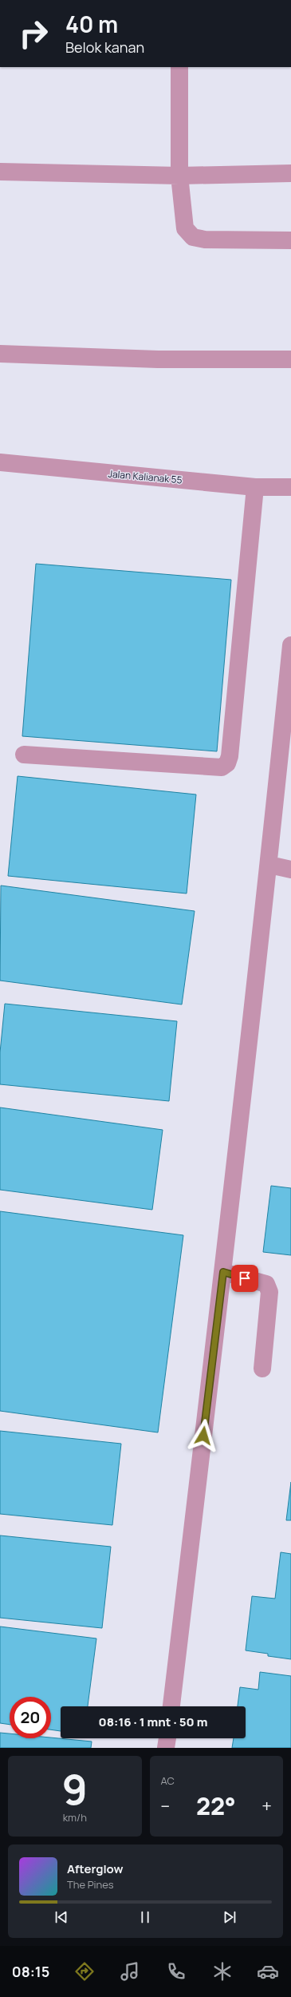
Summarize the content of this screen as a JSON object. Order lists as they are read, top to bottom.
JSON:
{
  "streets": {
    "lane": ["Jalan Kalianak 55"]
  },
  "page": {
    "turn": ["40 m", "Belok kanan"],
    "limit": "20",
    "trip": "08:16 · 1 mnt · 50 m",
    "tile": [
      ["9", "km/h"],
      "AC"
    ],
    "heat": ["−", "22°", "+"],
    "song": ["Afterglow", "The Pines"],
    "tabs": "08:15"
  }
}
